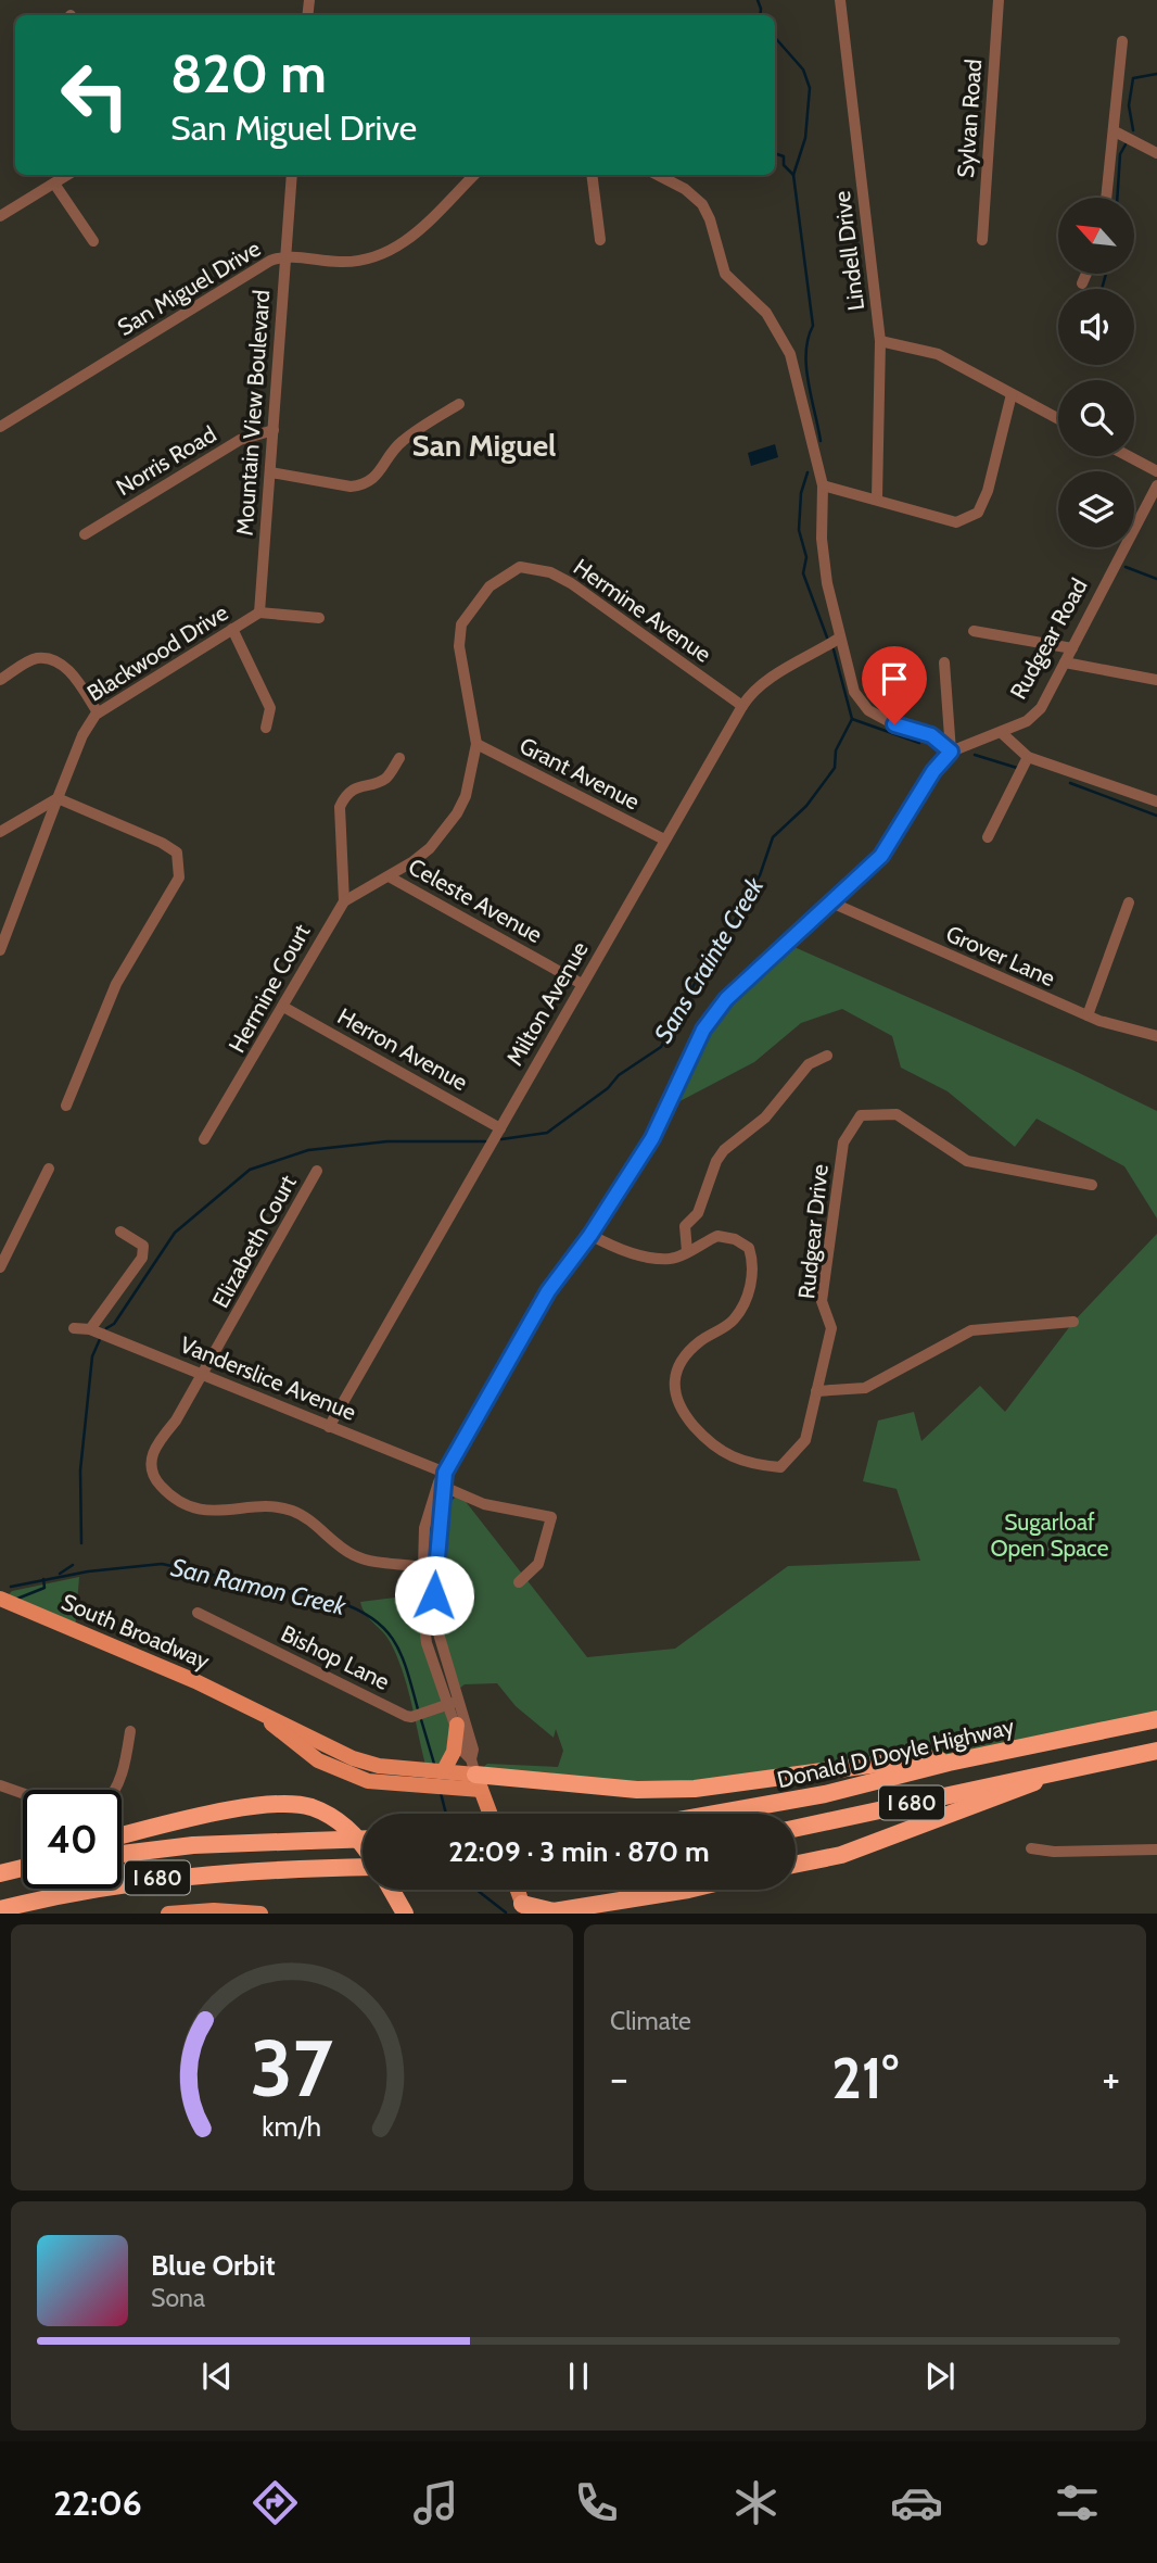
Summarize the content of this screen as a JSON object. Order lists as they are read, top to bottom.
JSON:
{
  "streets": {
    "highway": ["Donald D Doyle Highway", "I 680"],
    "main road": ["South Broadway"],
    "street": [
      "Sylvan Road",
      "Lindell Drive",
      "San Miguel Drive",
      "Mountain View Boulevard",
      "Norris Road",
      "Hermine Avenue",
      "Rudgear Road",
      "Blackwood Drive",
      "Grant Avenue",
      "Celeste Avenue",
      "Grover Lane",
      "Hermine Court",
      "Milton Avenue",
      "Herron Avenue",
      "Rudgear Drive",
      "Elizabeth Court",
      "Vanderslice Avenue",
      "Bishop Lane"
    ]
  },
  "crossings": [
    ["San Miguel Drive", "Mountain View Boulevard"],
    ["Mountain View Boulevard", "Norris Road"],
    ["Mountain View Boulevard", "Blackwood Drive"],
    ["Hermine Avenue", "Grant Avenue"],
    ["Hermine Avenue", "Celeste Avenue"],
    ["Hermine Avenue", "Milton Avenue"],
    ["Grant Avenue", "Milton Avenue"],
    ["Celeste Avenue", "Milton Avenue"],
    ["Hermine Court", "Herron Avenue"],
    ["Milton Avenue", "Herron Avenue"],
    ["Milton Avenue", "Vanderslice Avenue"],
    ["Elizabeth Court", "Vanderslice Avenue"]
  ],
  "districts": ["San Miguel"],
  "water": ["Sans Crainte Creek", "San Ramon Creek"],
  "parks": ["Sugarloaf Open Space"],
  "north": "top left",
  "page": {
    "turn": ["820 m", "San Miguel Drive"],
    "limit": "40",
    "trip": "22:09 · 3 min · 870 m",
    "tile": "Climate",
    "heat": ["−", "21°", "+"],
    "song": ["Blue Orbit", "Sona"],
    "tabs": "22:06",
    "gauge": ["37", "km/h"]
  }
}
